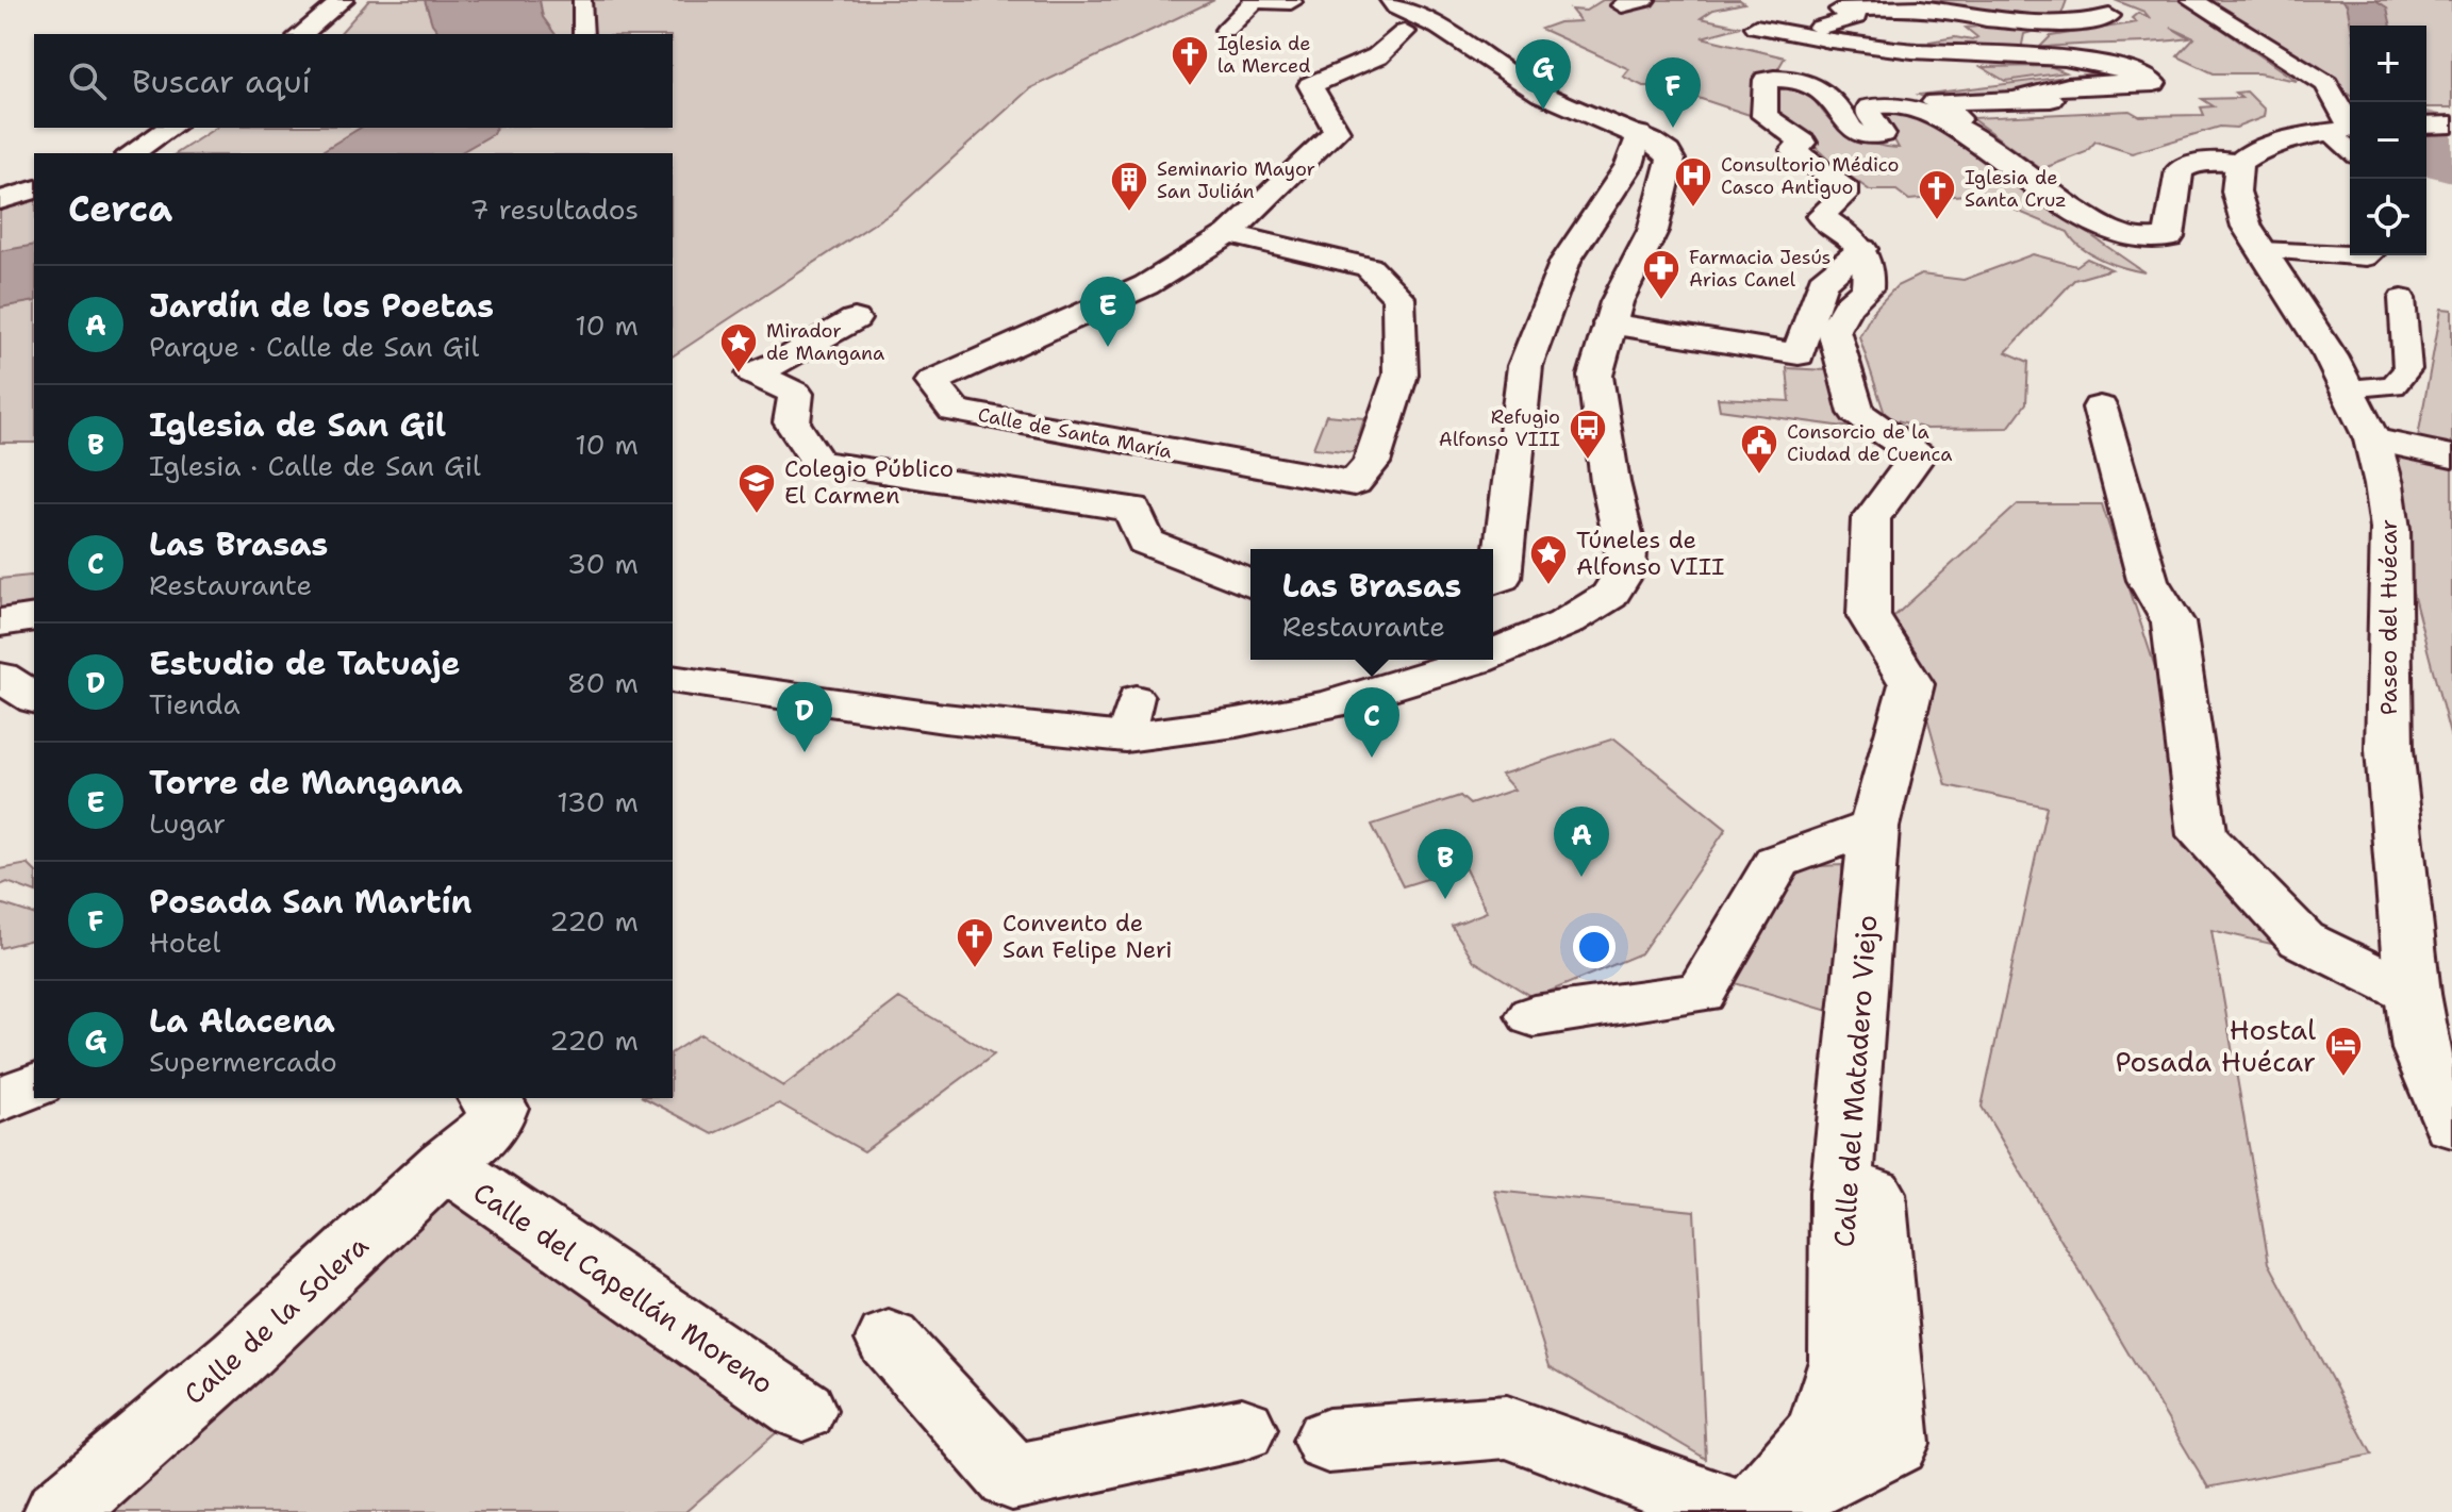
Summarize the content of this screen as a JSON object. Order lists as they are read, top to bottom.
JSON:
{
  "streets": {
    "street": [
      "Calle de Santa María",
      "Paseo del Huécar",
      "Calle del Matadero Viejo",
      "Calle del Capellán Moreno",
      "Calle de la Solera"
    ]
  },
  "crossings": [
    ["Calle del Capellán Moreno", "Calle de la Solera"]
  ],
  "places": {
    "church": ["Iglesia de la Merced", "Iglesia de Santa Cruz", "Convento de San Felipe Neri"],
    "hospital": ["Consultorio Médico Casco Antiguo"],
    "building": ["Seminario Mayor San Julián"],
    "pharmacy": ["Farmacia Jesús Arias Canel"],
    "place": ["Mirador de Mangana", "Túneles de Alfonso VIII"],
    "bus stop": ["Refugio Alfonso VIII"],
    "public building": ["Consorcio de la Ciudad de Cuenca"],
    "school or university": ["Colegio Público El Carmen"],
    "hotel": ["Hostal Posada Huécar"]
  },
  "page": {
    "map_buttons": ["+", "−"],
    "search": "Buscar aquí",
    "pins": [
      "G",
      "F",
      "E",
      "D",
      "C",
      "A",
      "B"
    ],
    "heading": ["Cerca", "7 resultados"],
    "list": [
      {
        "mark": "A",
        "name": "Jardín de los Poetas",
        "note": "Parque · Calle de San Gil",
        "value": "10 m"
      },
      {
        "mark": "B",
        "name": "Iglesia de San Gil",
        "note": "Iglesia · Calle de San Gil",
        "value": "10 m"
      },
      {
        "mark": "C",
        "name": "Las Brasas",
        "note": "Restaurante",
        "value": "30 m"
      },
      {
        "mark": "D",
        "name": "Estudio de Tatuaje",
        "note": "Tienda",
        "value": "80 m"
      },
      {
        "mark": "E",
        "name": "Torre de Mangana",
        "note": "Lugar",
        "value": "130 m"
      },
      {
        "mark": "F",
        "name": "Posada San Martín",
        "note": "Hotel",
        "value": "220 m"
      },
      {
        "mark": "G",
        "name": "La Alacena",
        "note": "Supermercado",
        "value": "220 m"
      }
    ],
    "popup": ["Las Brasas", "Restaurante"]
  }
}
